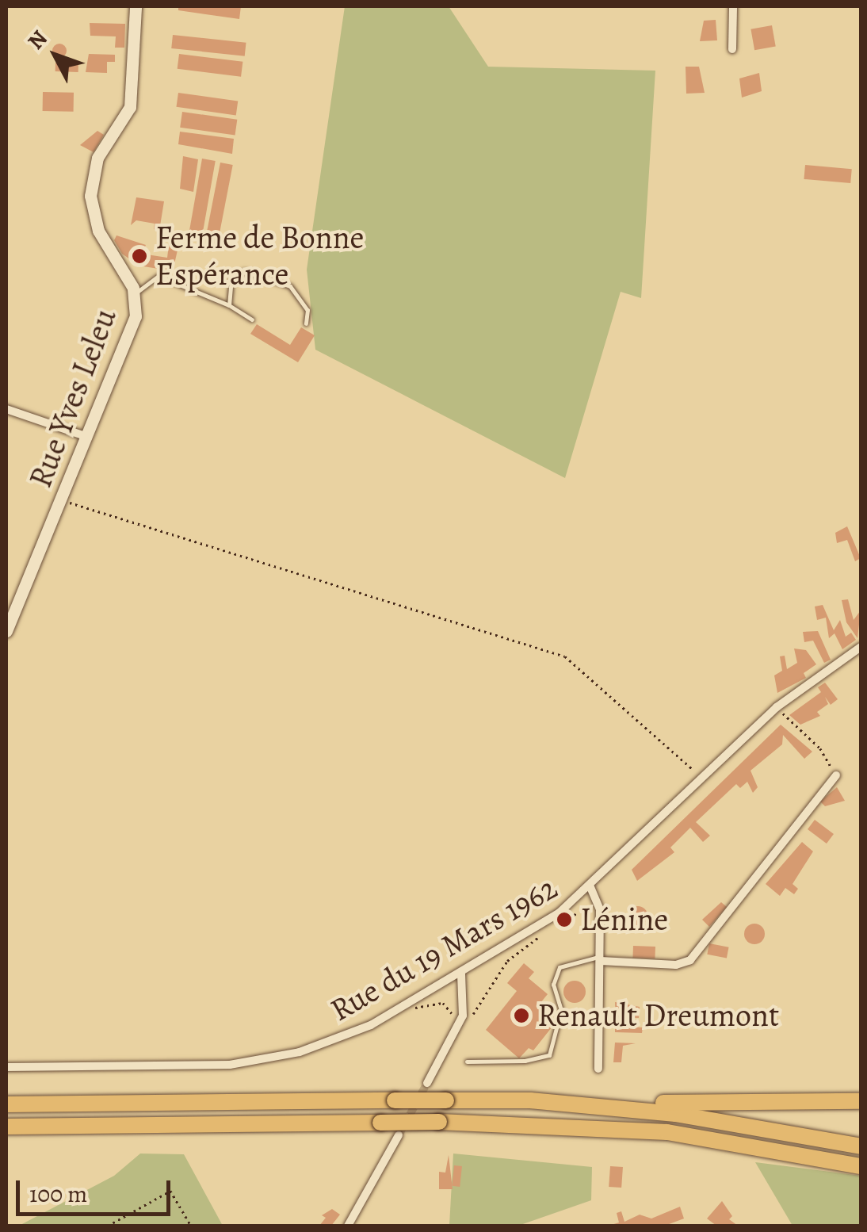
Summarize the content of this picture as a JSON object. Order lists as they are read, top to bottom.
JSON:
{
  "streets": {
    "street": ["Rue Yves Leleu", "Rue du 19 Mars 1962"]
  },
  "places": ["Ferme de Bonne Espérance", "Lénine", "Renault Dreumont"],
  "scale_bar": "100 m",
  "north": "top left"
}
